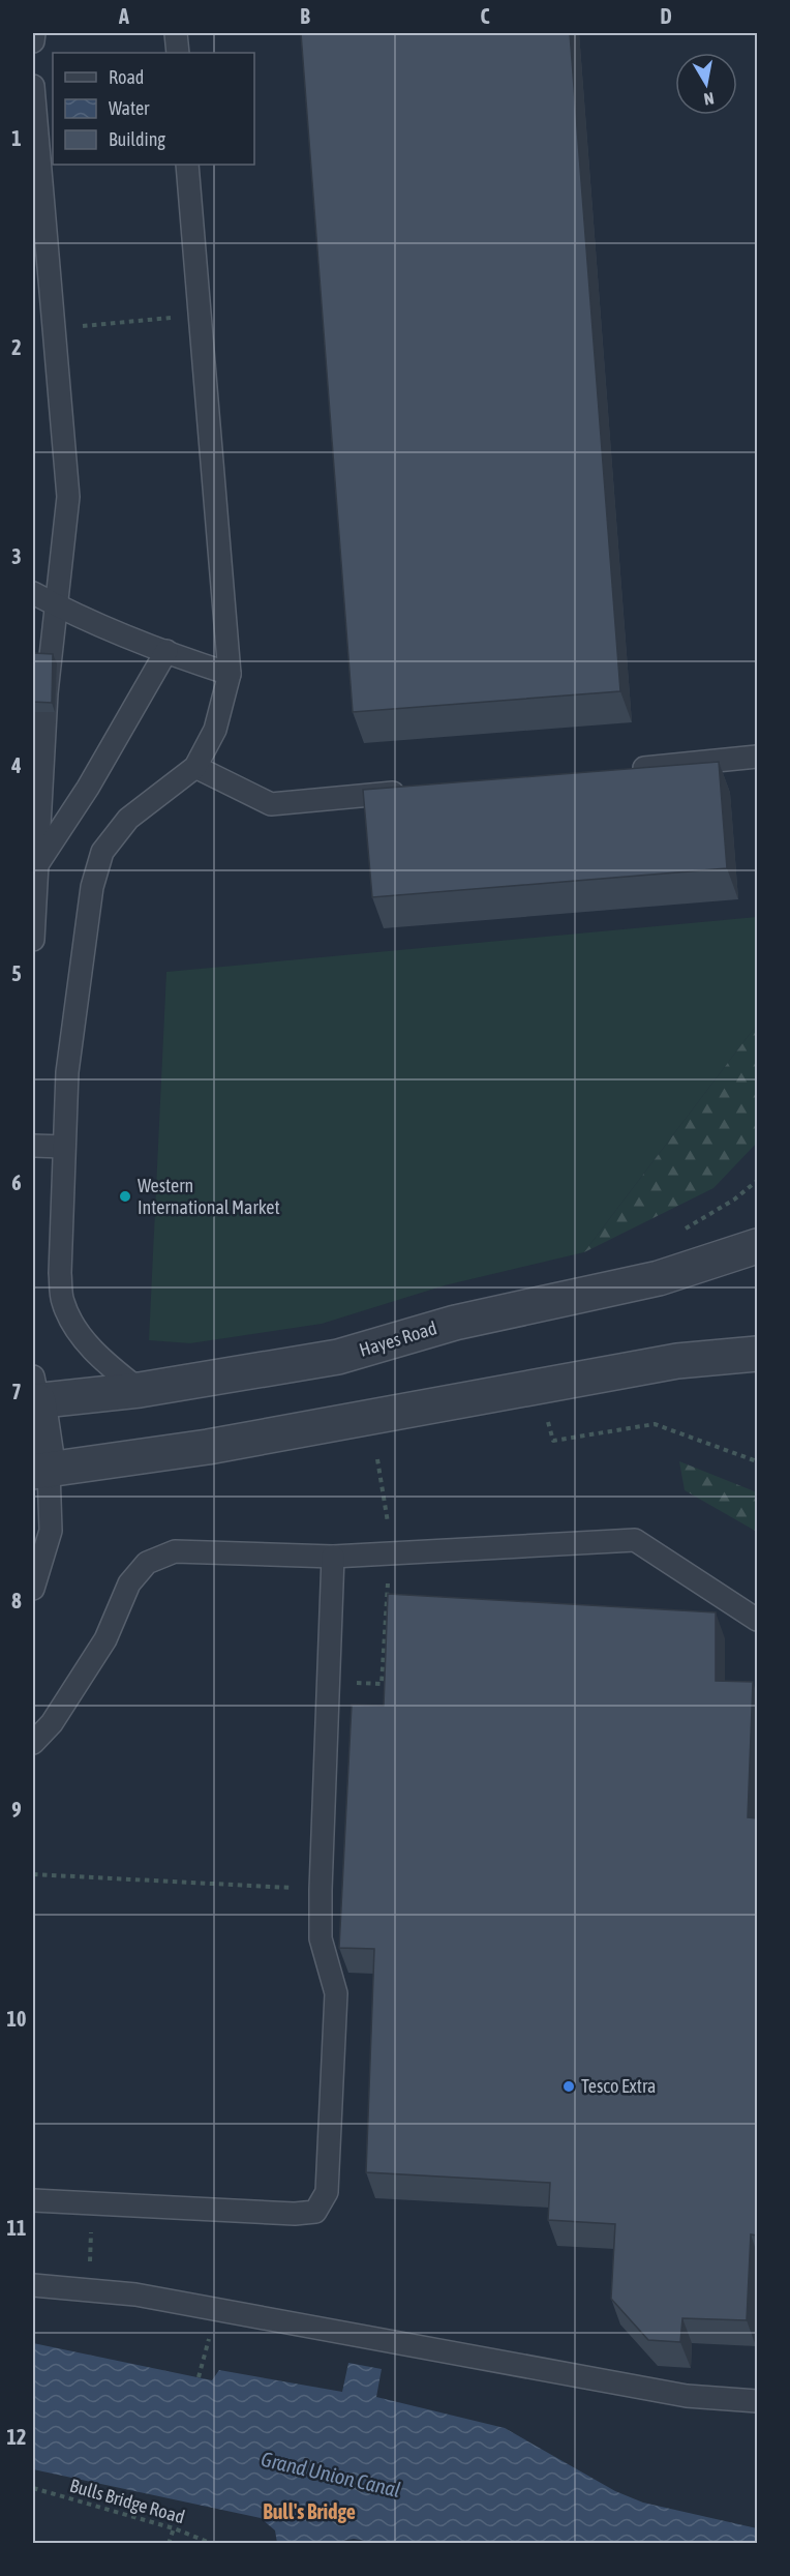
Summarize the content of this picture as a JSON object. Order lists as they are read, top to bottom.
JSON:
{
  "streets": {
    "street": ["Hayes Road"],
    "path": ["Bulls Bridge Road"]
  },
  "districts": ["Bull's Bridge"],
  "water": ["Grand Union Canal"],
  "places": ["Western International Market", "Tesco Extra"],
  "legend": ["Road", "Water", "Building"],
  "north": "bottom",
  "grid": {
    "columns": [
      "A",
      "B",
      "C",
      "D"
    ],
    "rows": [
      "1",
      "2",
      "3",
      "4",
      "5",
      "6",
      "7",
      "8",
      "9",
      "10",
      "11",
      "12"
    ]
  }
}
